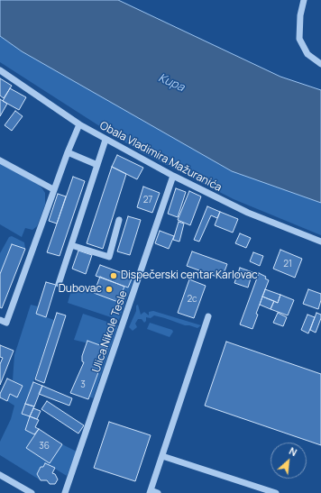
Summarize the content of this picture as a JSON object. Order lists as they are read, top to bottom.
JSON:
{
  "streets": {
    "street": ["Obala Vladimira Mažuranića", "Ulica Nikole Tesle"]
  },
  "crossings": [
    ["Obala Vladimira Mažuranića", "Ulica Nikole Tesle"]
  ],
  "water": ["Kupa"],
  "places": ["Dispečerski centar Karlovac", "Dubovac"],
  "house_numbers": [
    "27",
    "21",
    "2c",
    "3",
    "36"
  ],
  "north": "top right"
}
